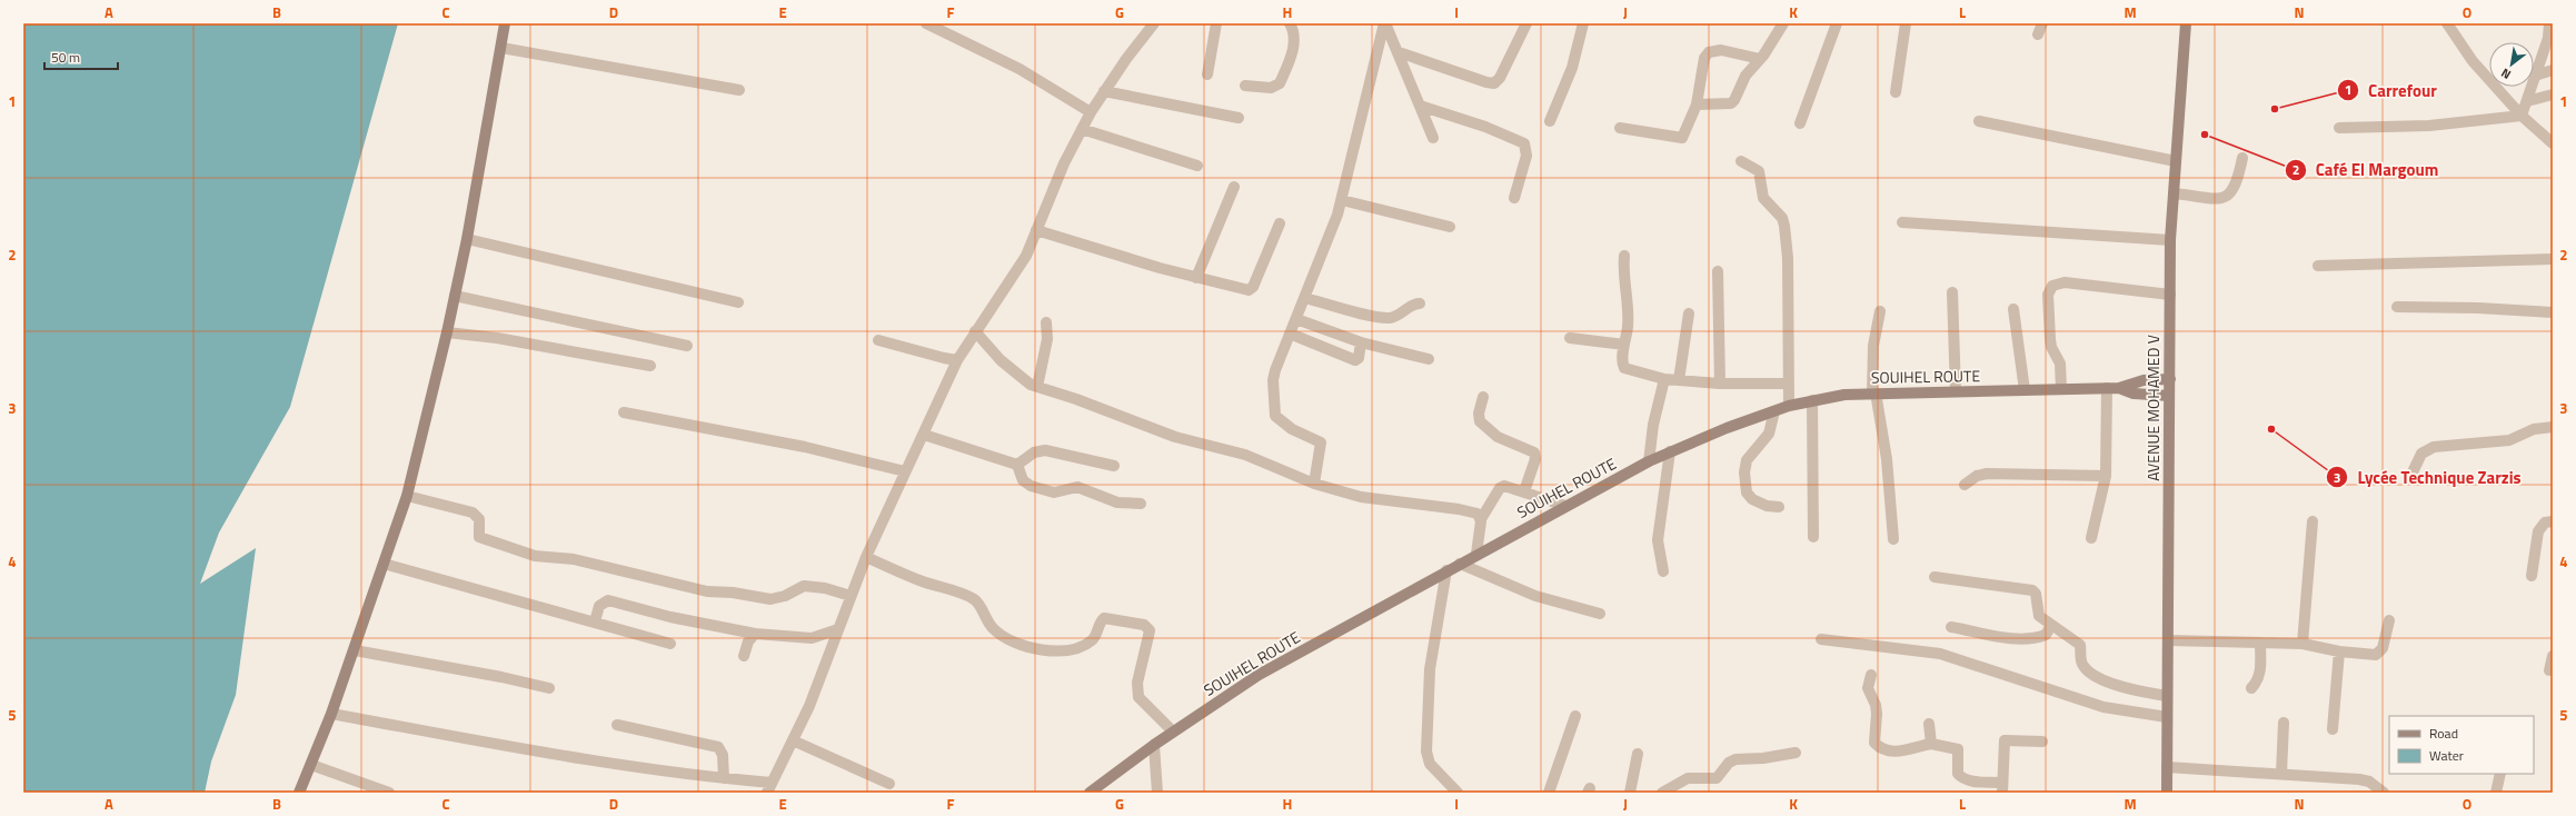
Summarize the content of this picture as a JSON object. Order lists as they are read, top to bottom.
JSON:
{
  "streets": {
    "main road": ["SOUIHEL ROUTE", "AVENUE MOHAMED V"]
  },
  "places": ["Carrefour", "Café El Margoum", "Lycée Technique Zarzis"],
  "legend": ["Road", "Water"],
  "scale_bar": "50 m",
  "north": "bottom left",
  "grid": {
    "columns": [
      "A",
      "B",
      "C",
      "D",
      "E",
      "F",
      "G",
      "H",
      "I",
      "J",
      "K",
      "L",
      "M",
      "N",
      "O"
    ],
    "rows": [
      "1",
      "2",
      "3",
      "4",
      "5"
    ]
  }
}
